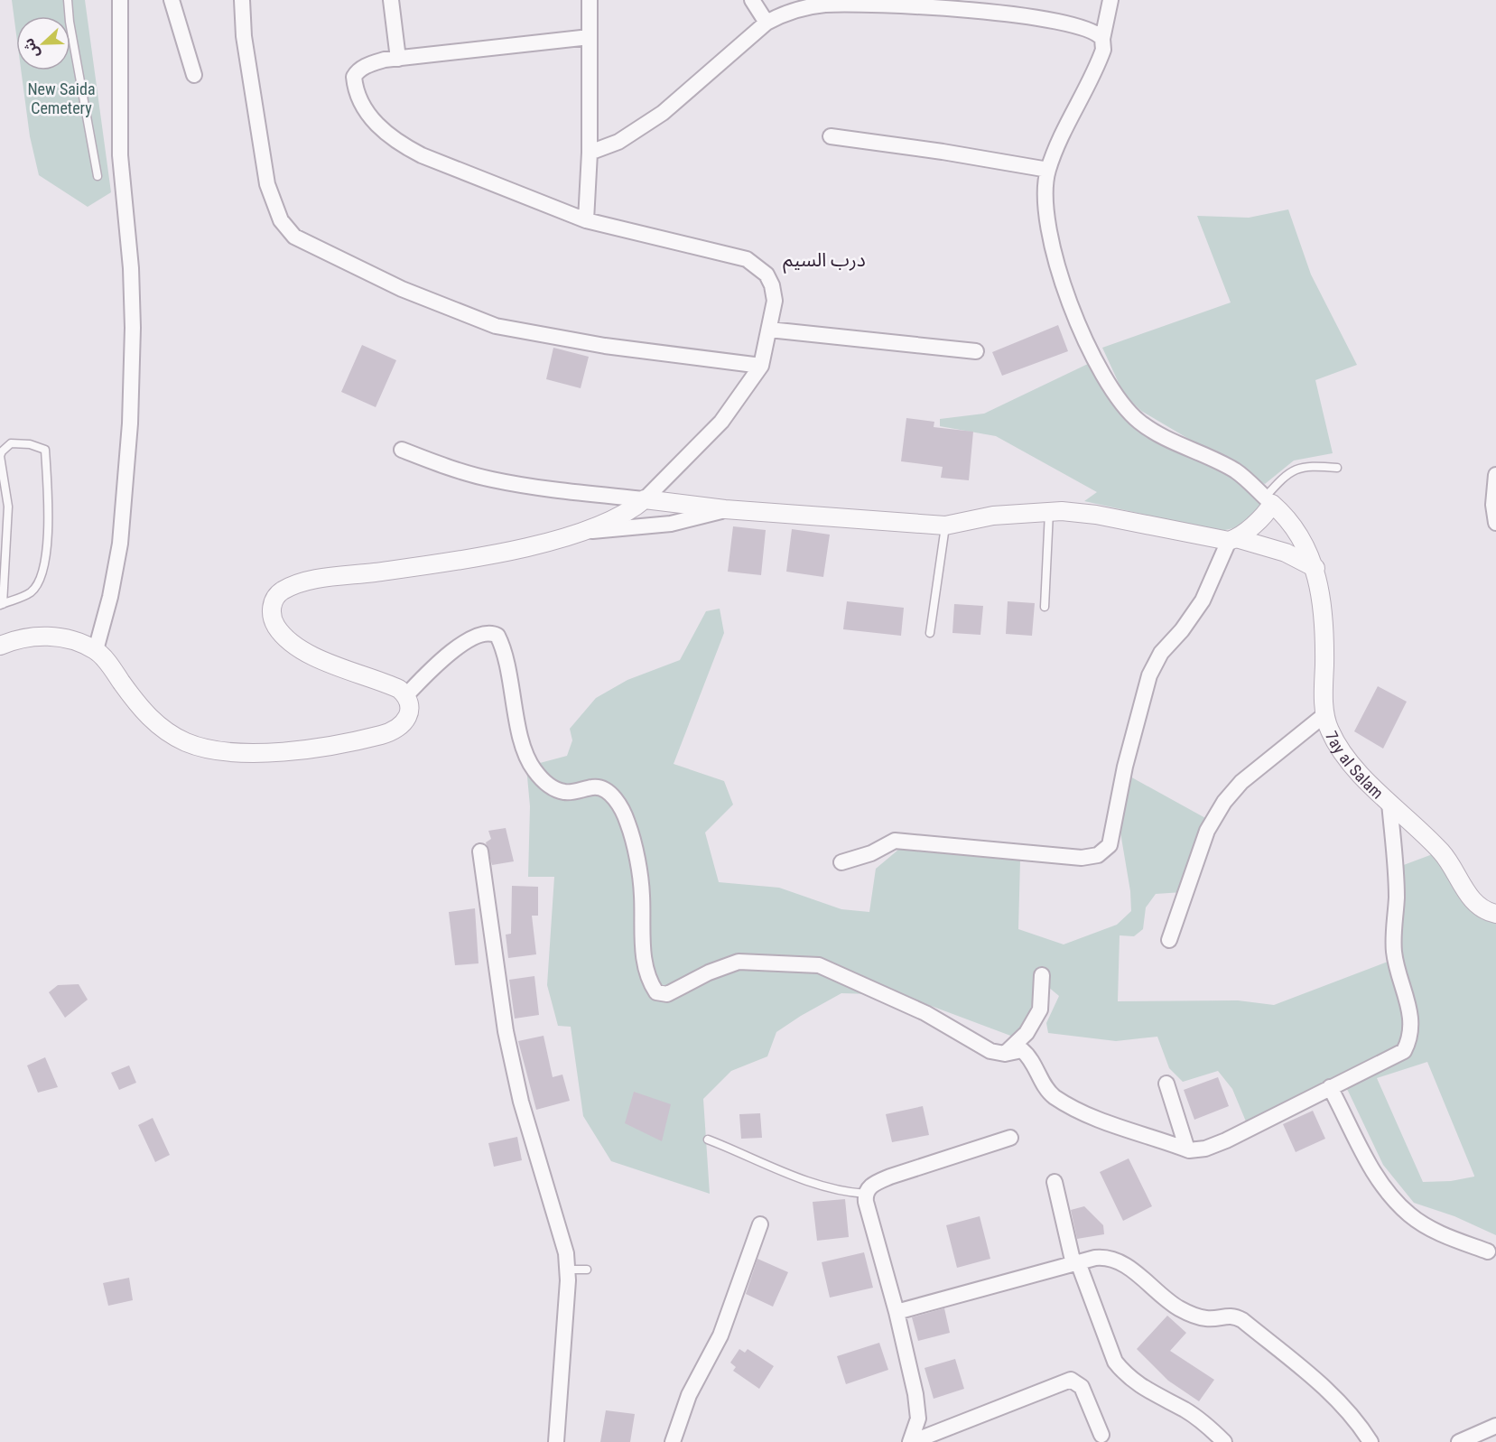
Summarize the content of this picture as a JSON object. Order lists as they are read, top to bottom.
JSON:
{
  "streets": {
    "street": ["7ay al Salam"]
  },
  "districts": ["درب السيم"],
  "parks": ["New Saida Cemetery"],
  "north": "left"
}
